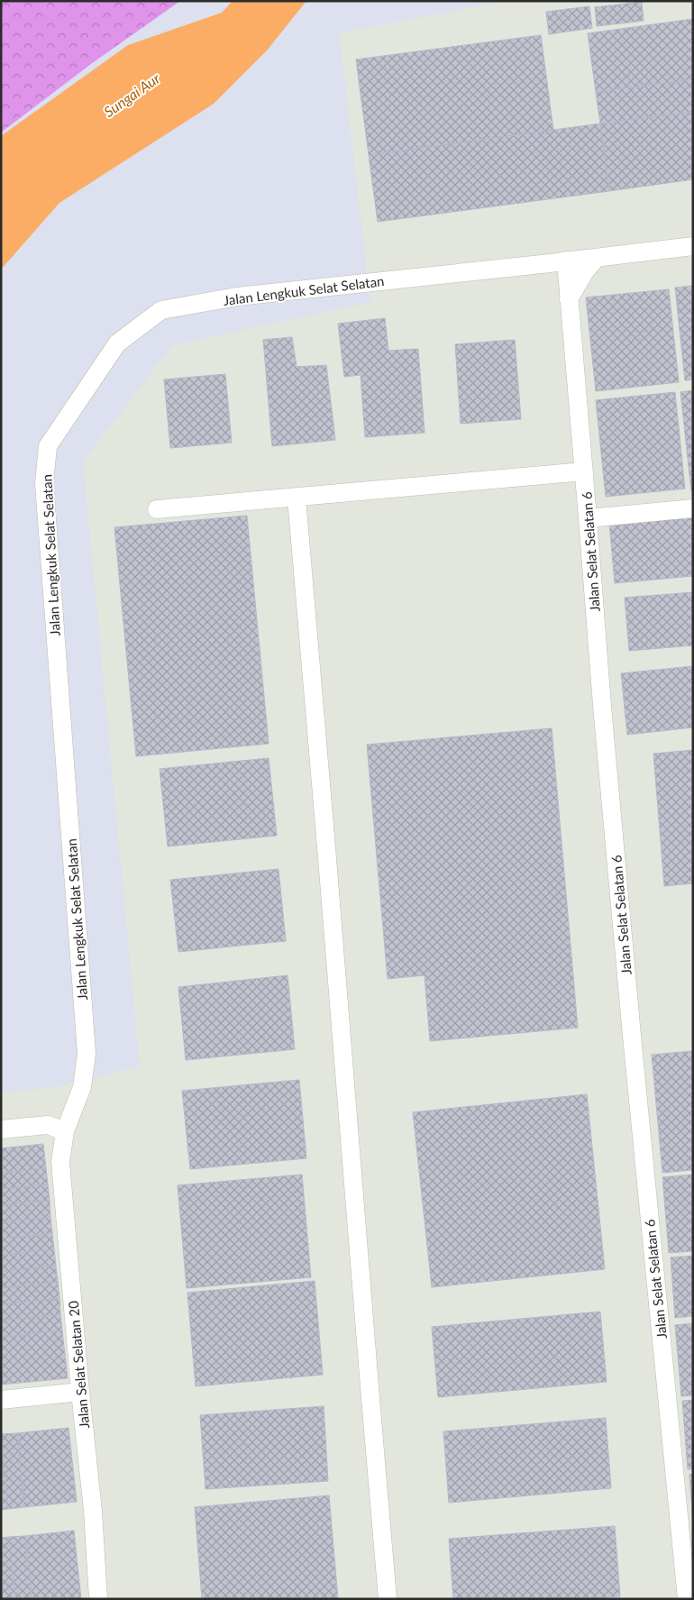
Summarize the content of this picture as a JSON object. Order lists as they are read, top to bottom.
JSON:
{
  "streets": {
    "street": ["Jalan Lengkuk Selat Selatan", "Jalan Selat Selatan 6", "Jalan Selat Selatan 20"]
  },
  "crossings": [
    ["Jalan Lengkuk Selat Selatan", "Jalan Selat Selatan 6"],
    ["Jalan Lengkuk Selat Selatan", "Jalan Selat Selatan 20"]
  ],
  "water": ["Sungai Aur"]
}
